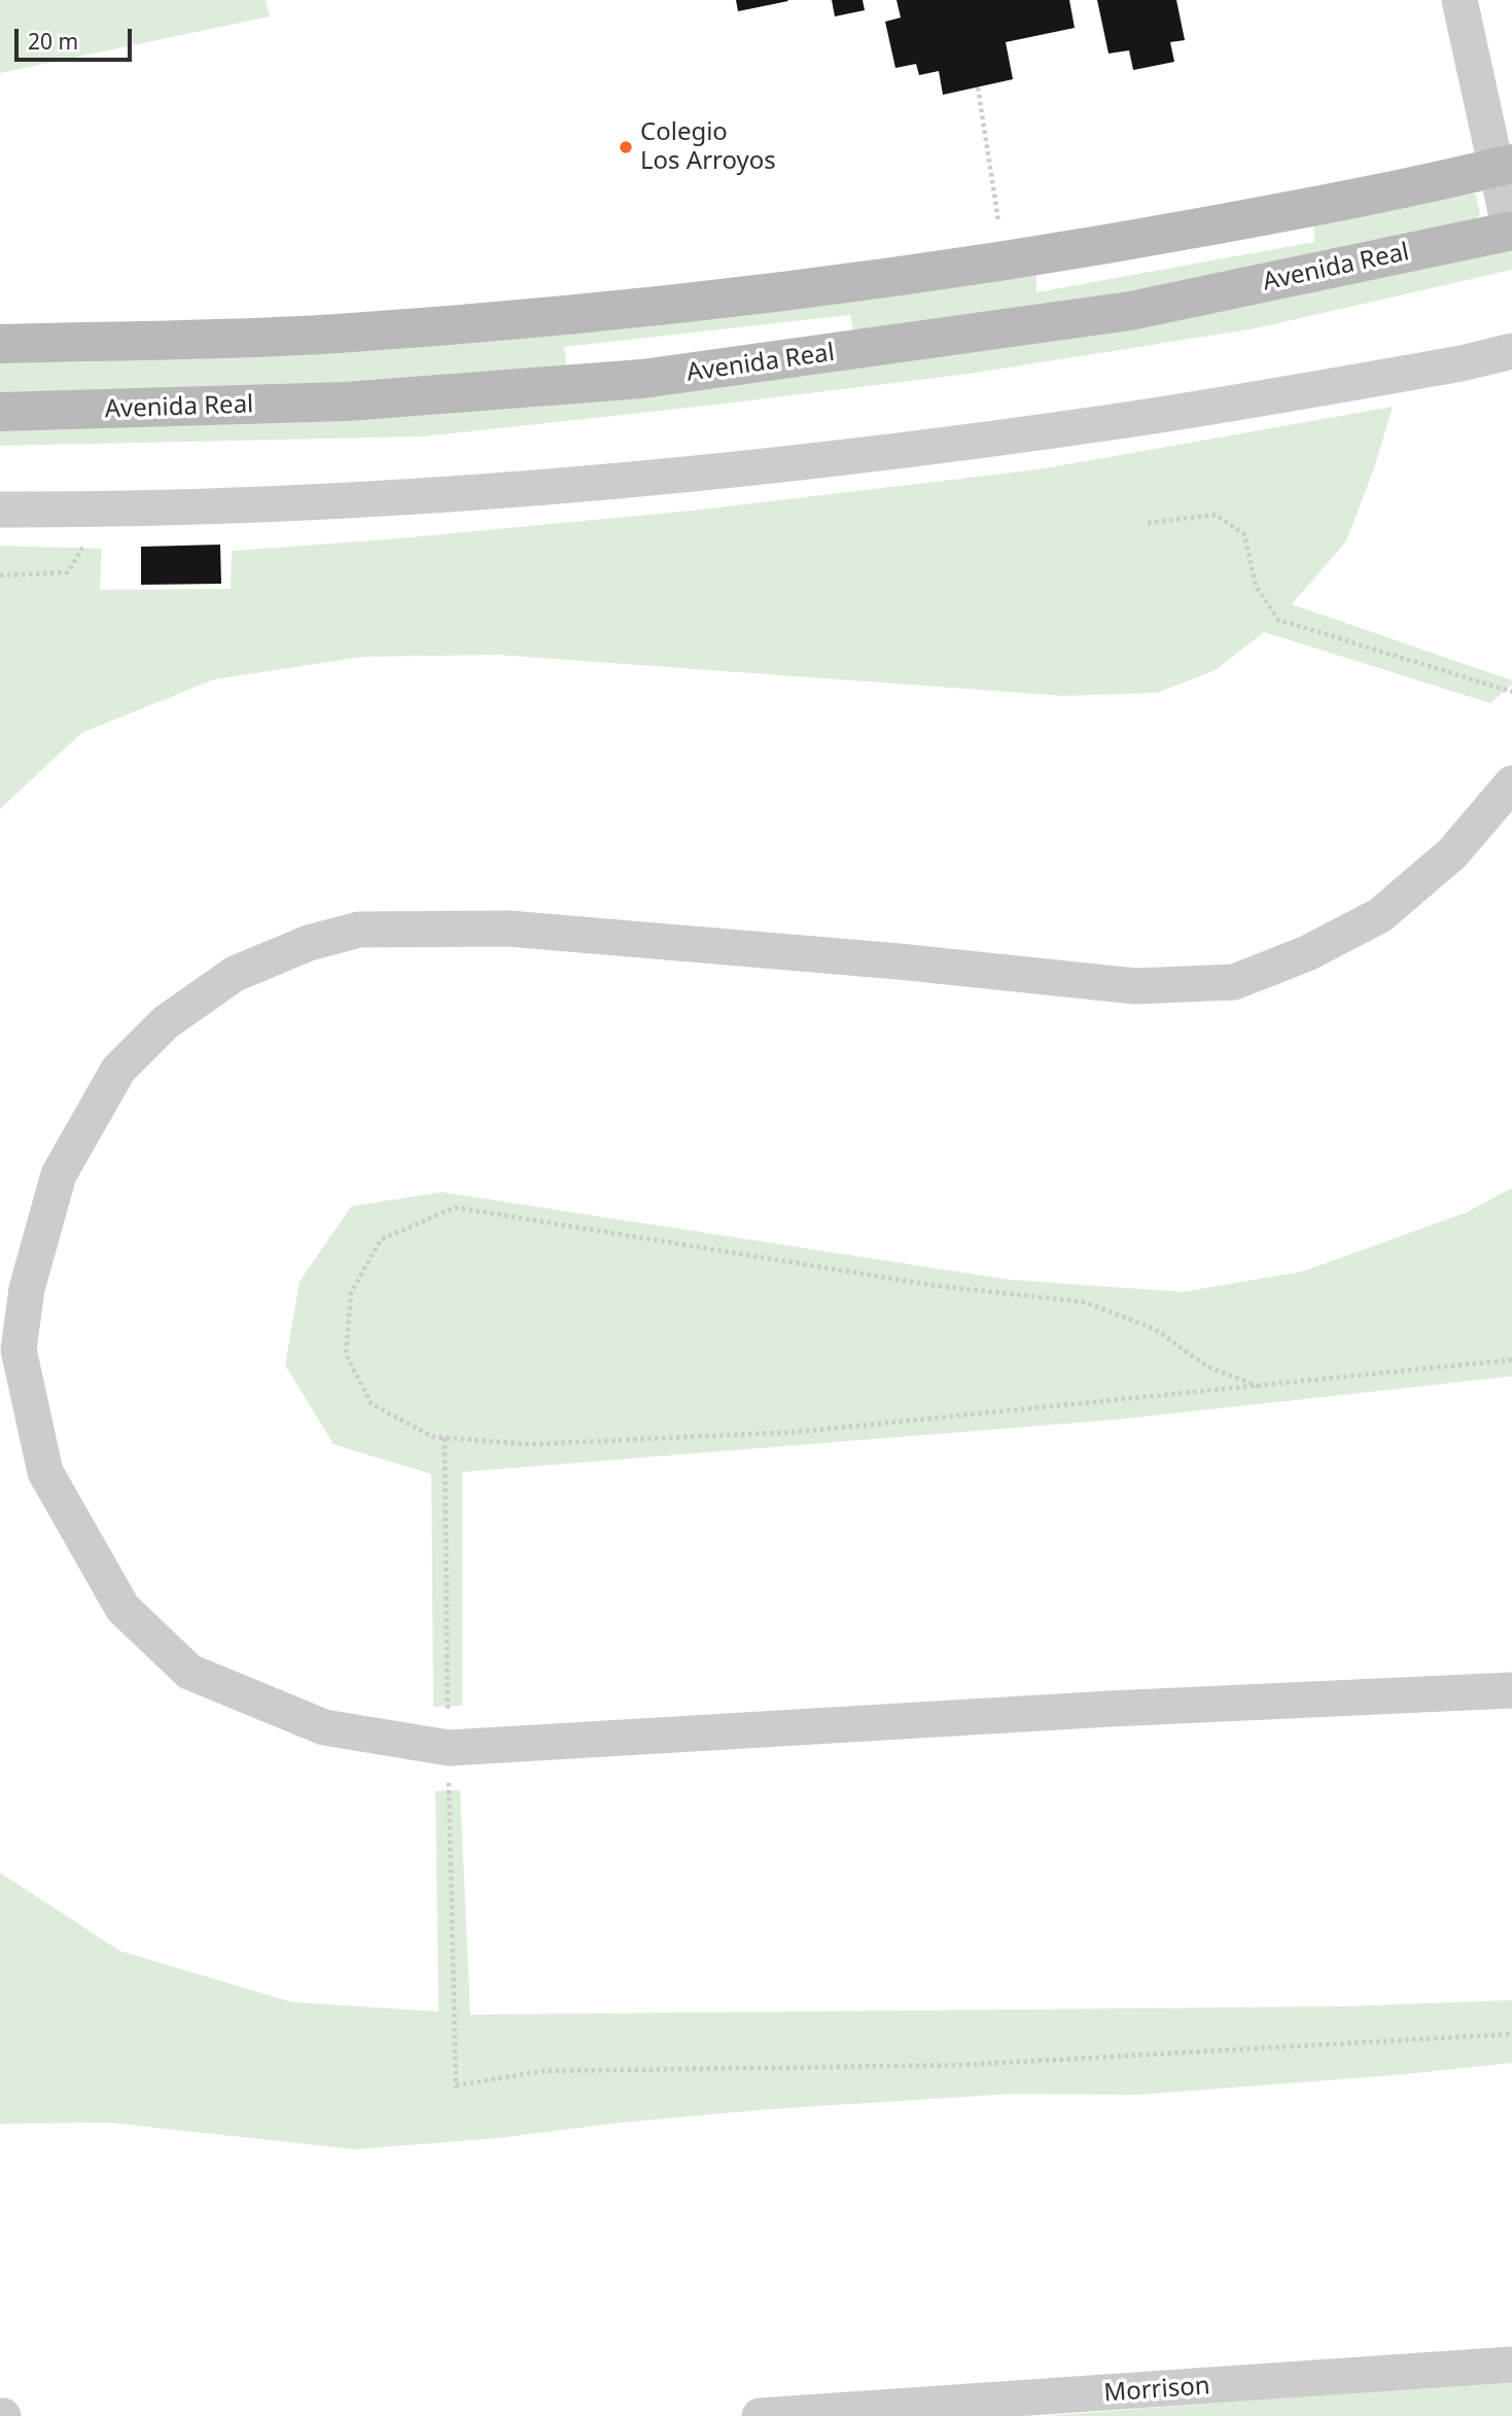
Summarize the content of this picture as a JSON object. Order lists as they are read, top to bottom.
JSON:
{
  "streets": {
    "main road": ["Avenida Real"],
    "street": ["Morrison"]
  },
  "places": ["Colegio Los Arroyos"],
  "scale_bar": "20 m"
}
